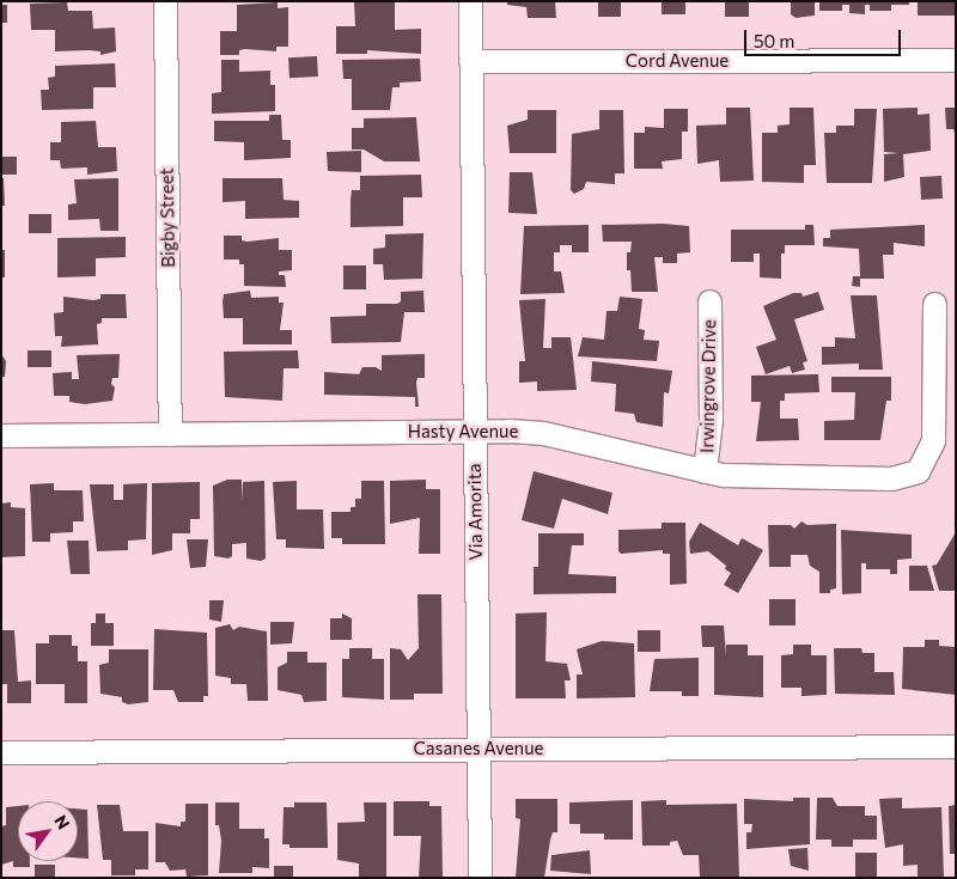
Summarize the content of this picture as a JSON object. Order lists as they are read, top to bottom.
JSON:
{
  "streets": {
    "street": [
      "Cord Avenue",
      "Bigby Street",
      "Irwingrove Drive",
      "Hasty Avenue",
      "Via Amorita",
      "Casanes Avenue"
    ]
  },
  "crossings": [
    ["Cord Avenue", "Via Amorita"],
    ["Bigby Street", "Hasty Avenue"],
    ["Irwingrove Drive", "Hasty Avenue"],
    ["Hasty Avenue", "Via Amorita"],
    ["Via Amorita", "Casanes Avenue"]
  ],
  "scale_bar": "50 m",
  "north": "top right"
}
